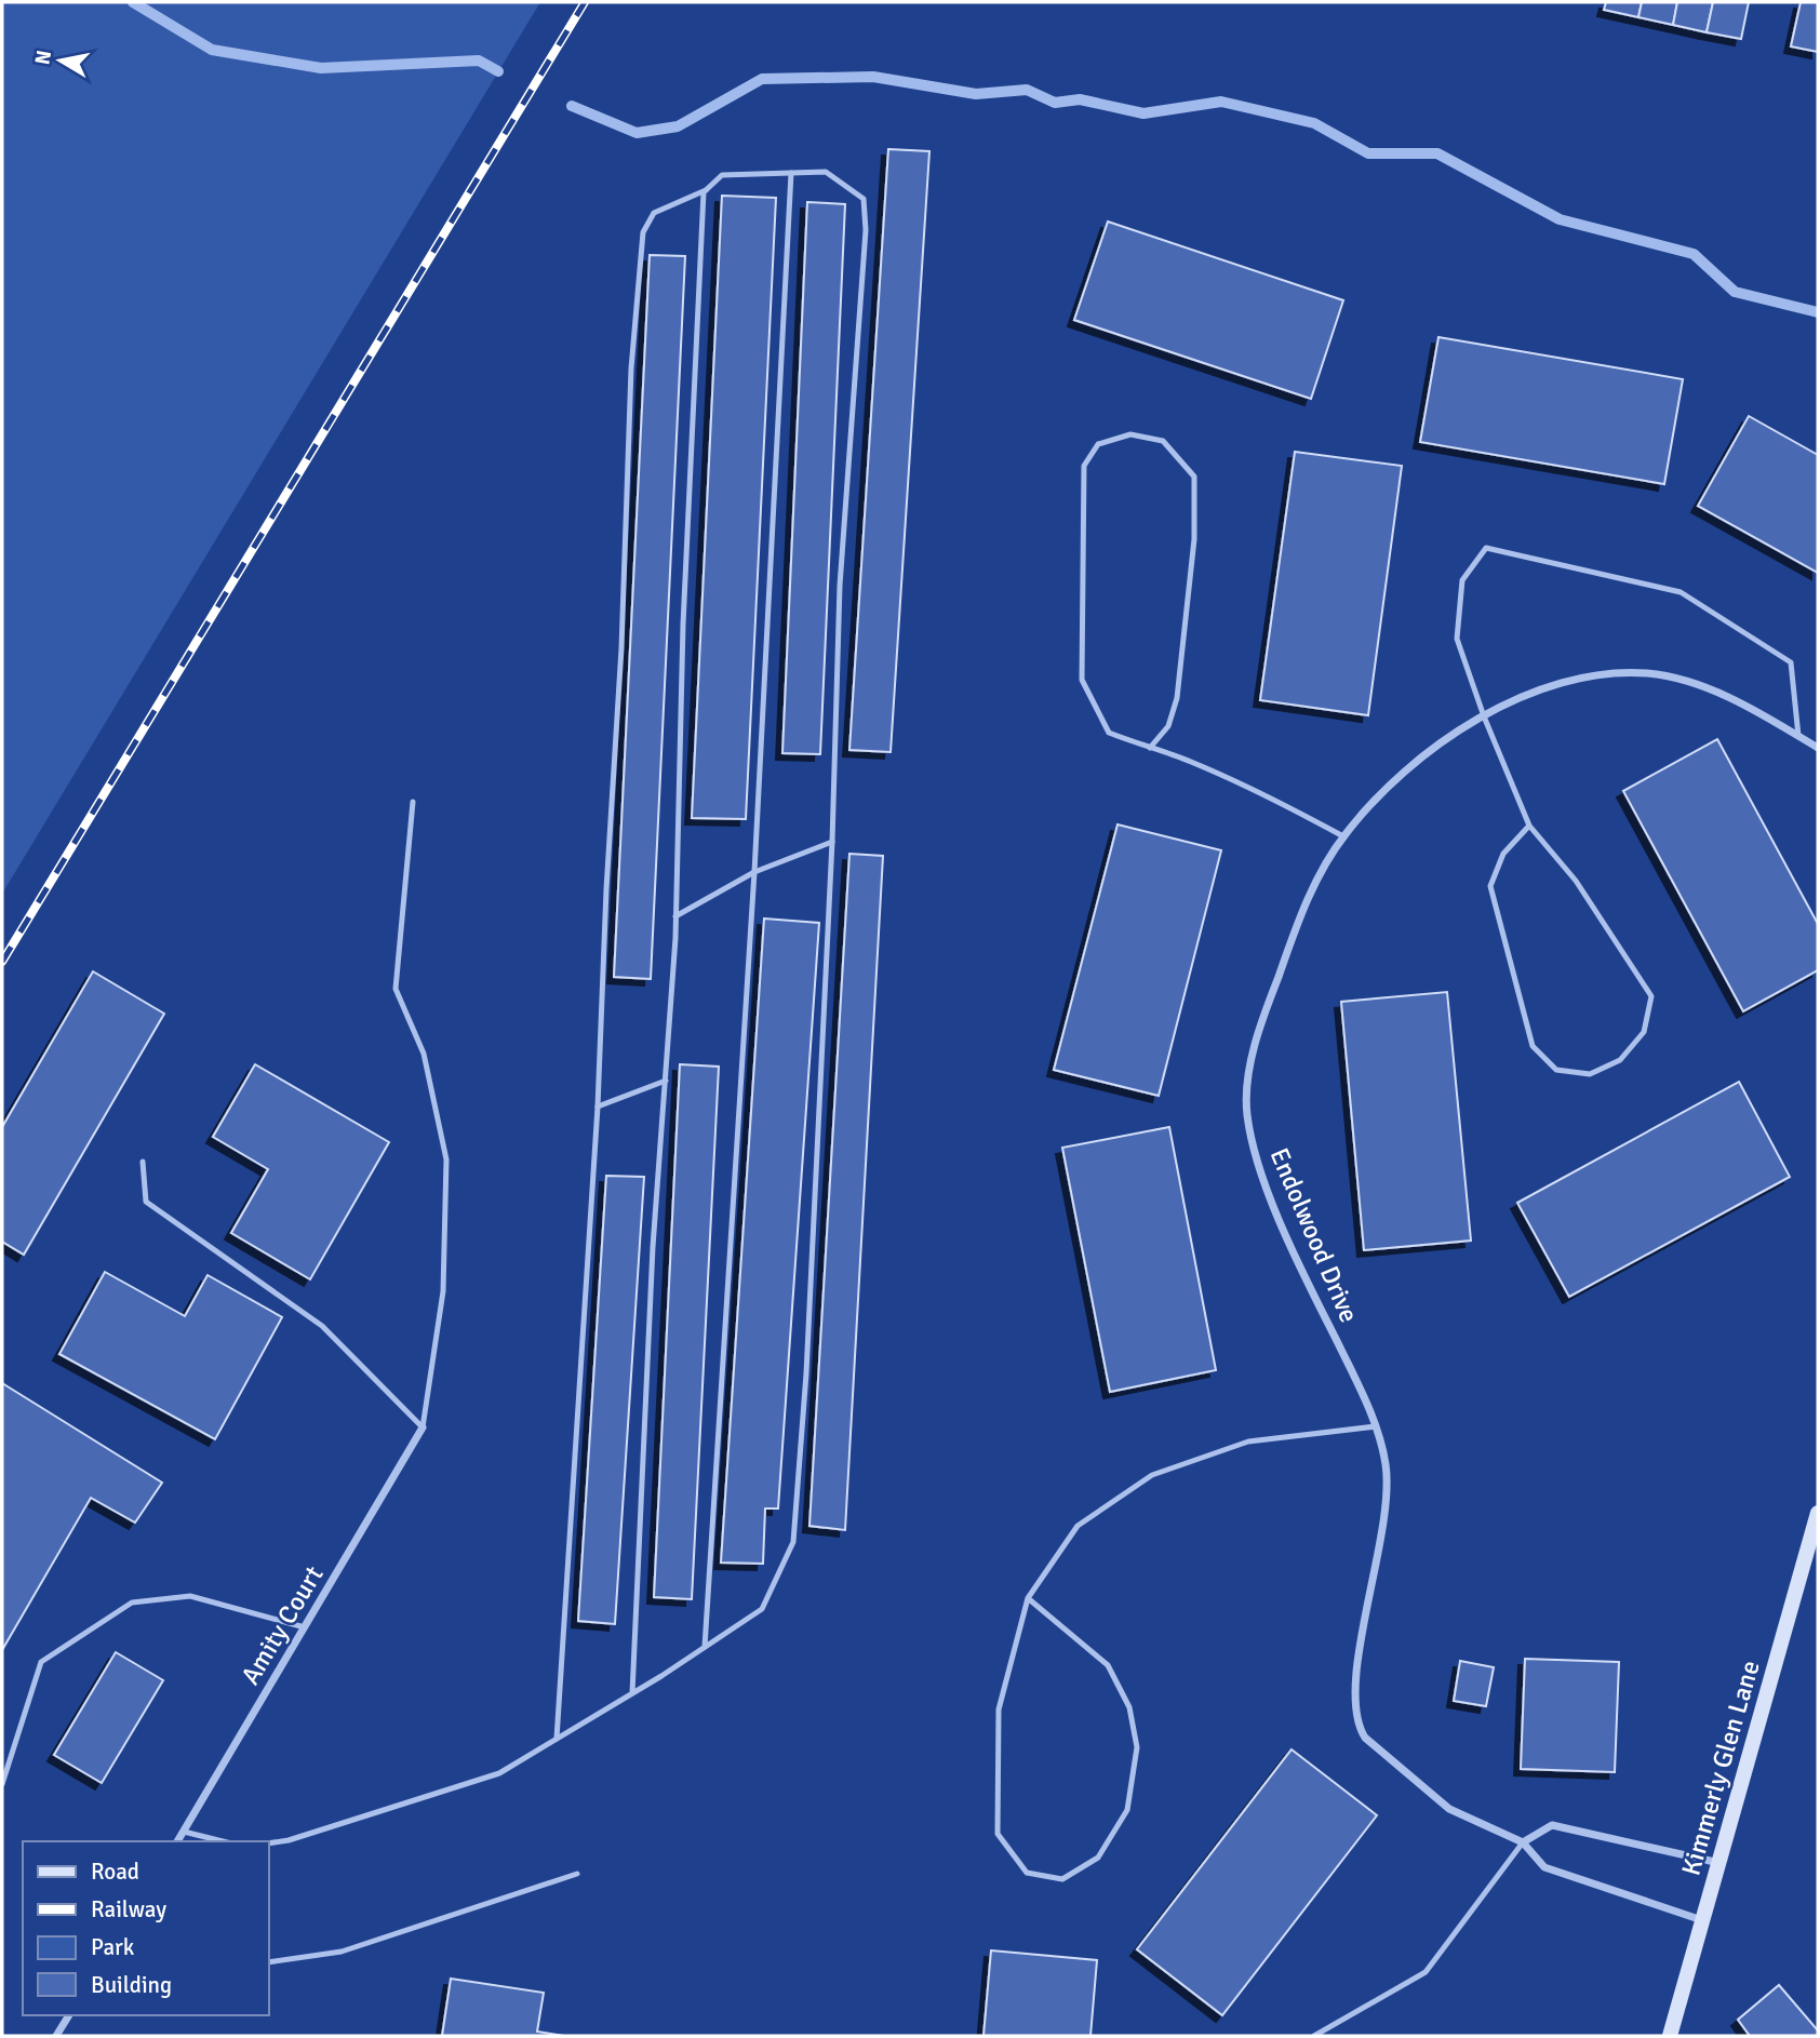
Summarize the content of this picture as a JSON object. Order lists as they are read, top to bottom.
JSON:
{
  "streets": {
    "street": ["Endolwood Drive", "Amity Court", "Kimmerly Glen Lane"]
  },
  "crossings": [
    ["Endolwood Drive", "Kimmerly Glen Lane"]
  ],
  "legend": [
    "Road",
    "Railway",
    "Park",
    "Building"
  ],
  "north": "left"
}
